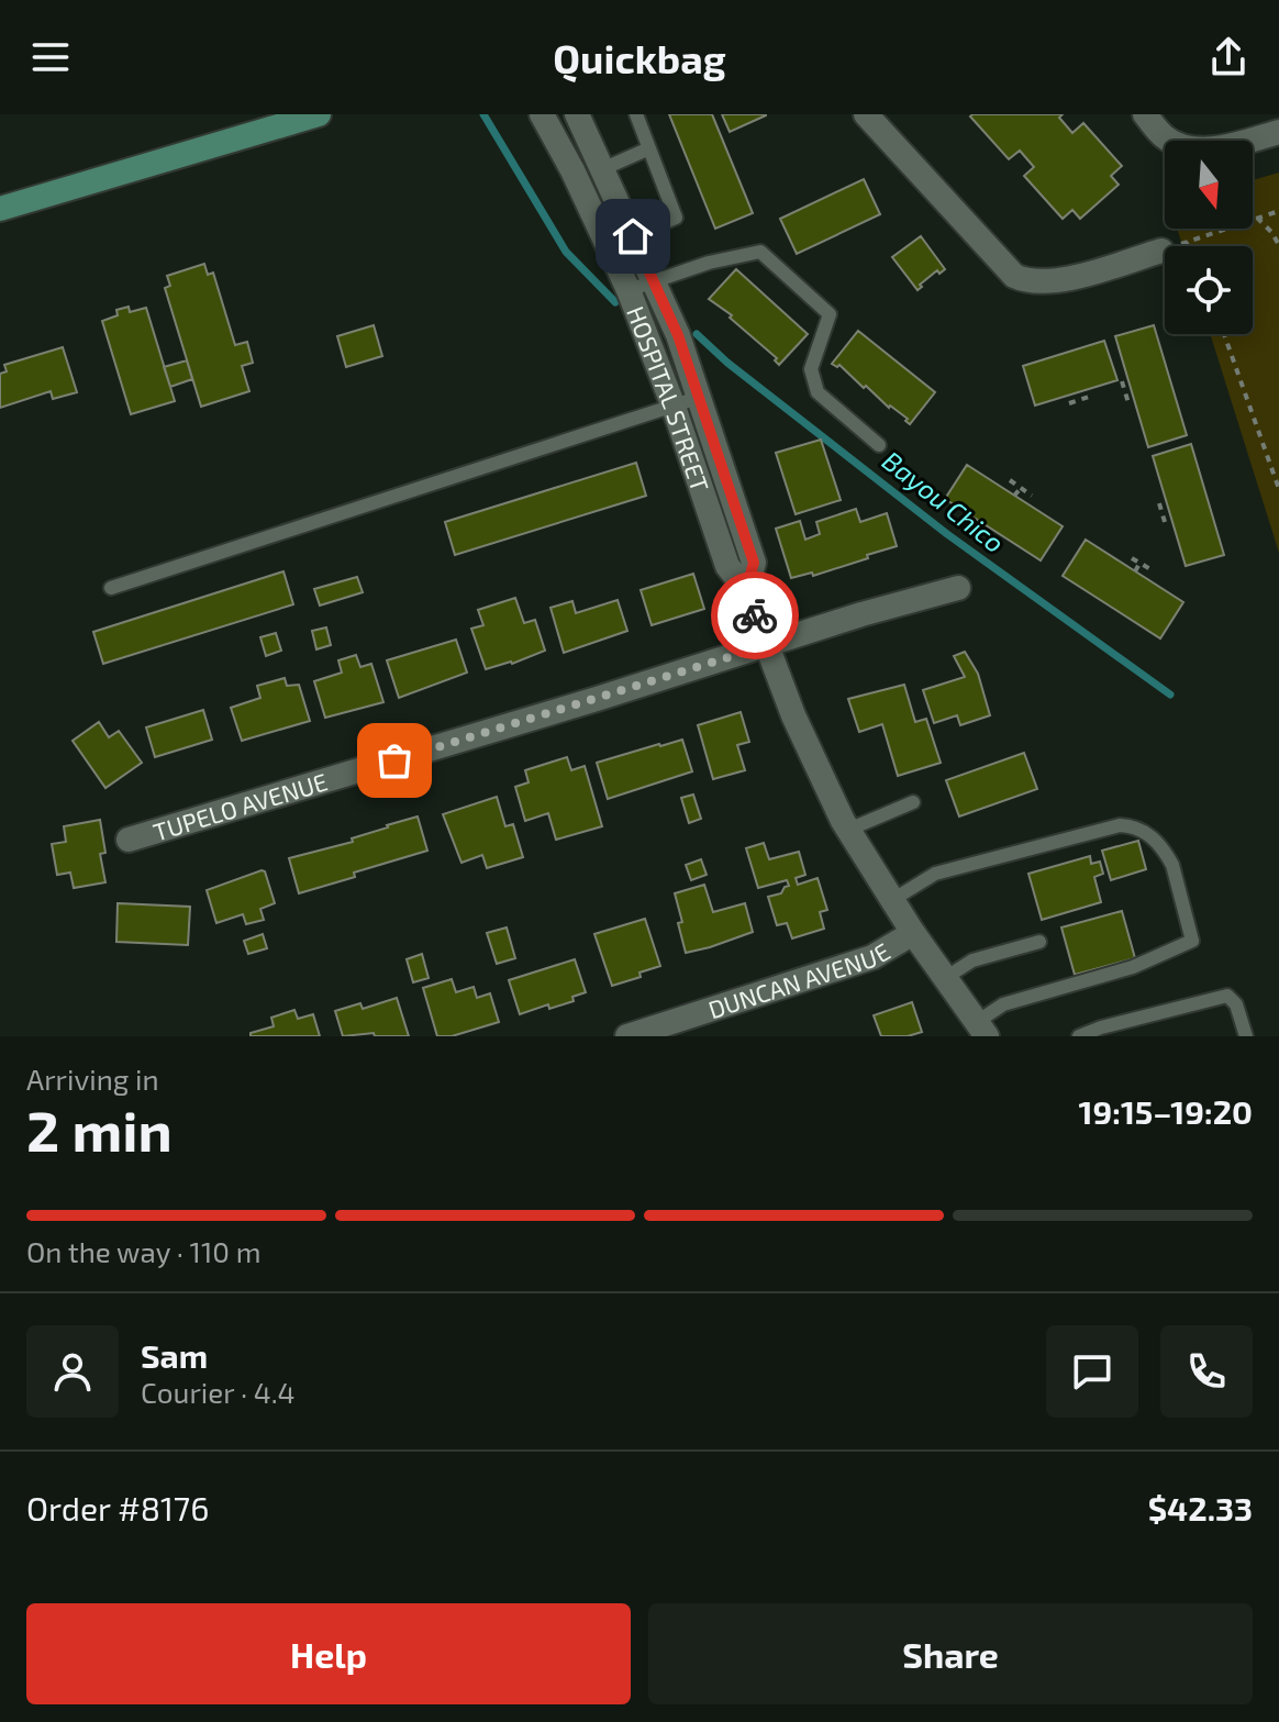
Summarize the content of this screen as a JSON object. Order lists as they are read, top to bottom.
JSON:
{
  "streets": {
    "street": ["HOSPITAL STREET", "TUPELO AVENUE", "DUNCAN AVENUE"]
  },
  "crossings": [
    ["HOSPITAL STREET", "TUPELO AVENUE"],
    ["HOSPITAL STREET", "DUNCAN AVENUE"]
  ],
  "water": ["Bayou Chico"],
  "north": "bottom",
  "page": {
    "header": "Quickbag",
    "heading": ["2 min", "Arriving in", "19:15–19:20"],
    "panel": [
      "Sam",
      "Courier · 4.4",
      "Order #8176",
      "$42.33"
    ],
    "bar": "On the way · 110 m",
    "buttons": ["Help", "Share"]
  }
}
